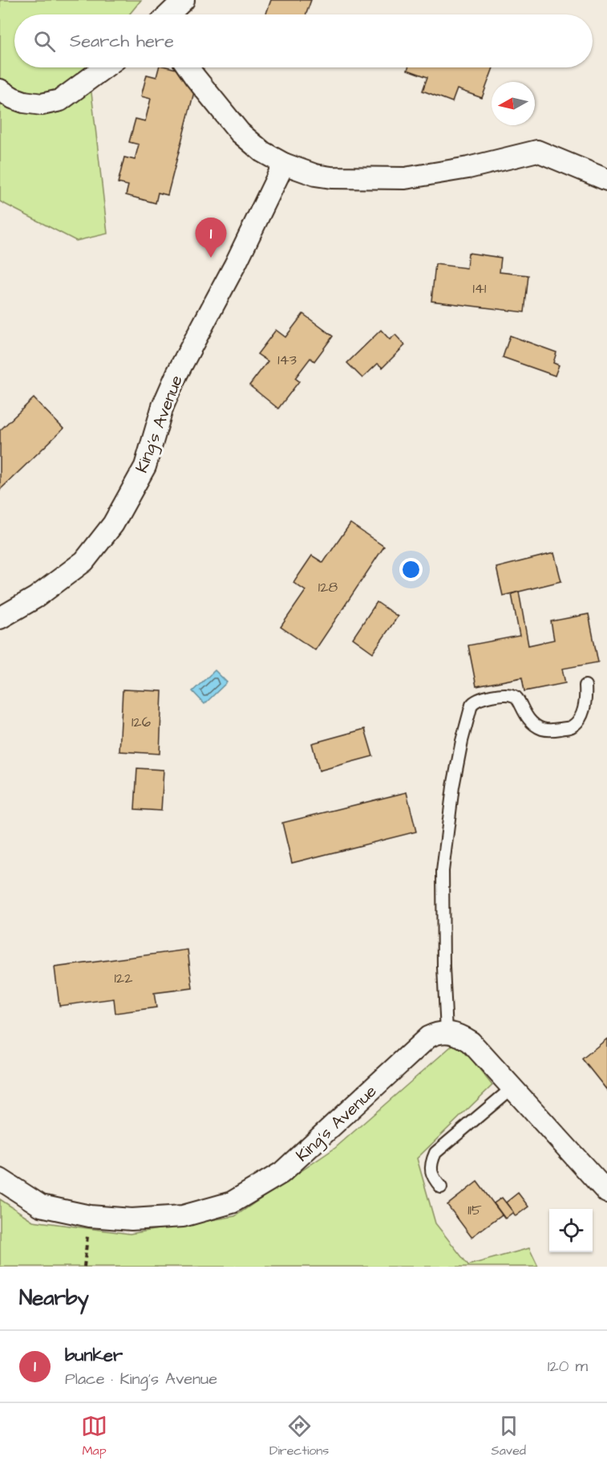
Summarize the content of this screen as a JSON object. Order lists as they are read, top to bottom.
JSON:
{
  "streets": {
    "street": ["King's Avenue"]
  },
  "house_numbers": [
    "141",
    "143",
    "128",
    "126",
    "122",
    "115"
  ],
  "north": "left",
  "page": {
    "search": "Search here",
    "pins": "1",
    "heading": "Nearby",
    "list": [
      {
        "mark": "1",
        "name": "bunker",
        "note": "Place · King's Avenue",
        "value": "120 m"
      }
    ],
    "nav": ["Map", "Directions", "Saved"]
  }
}
